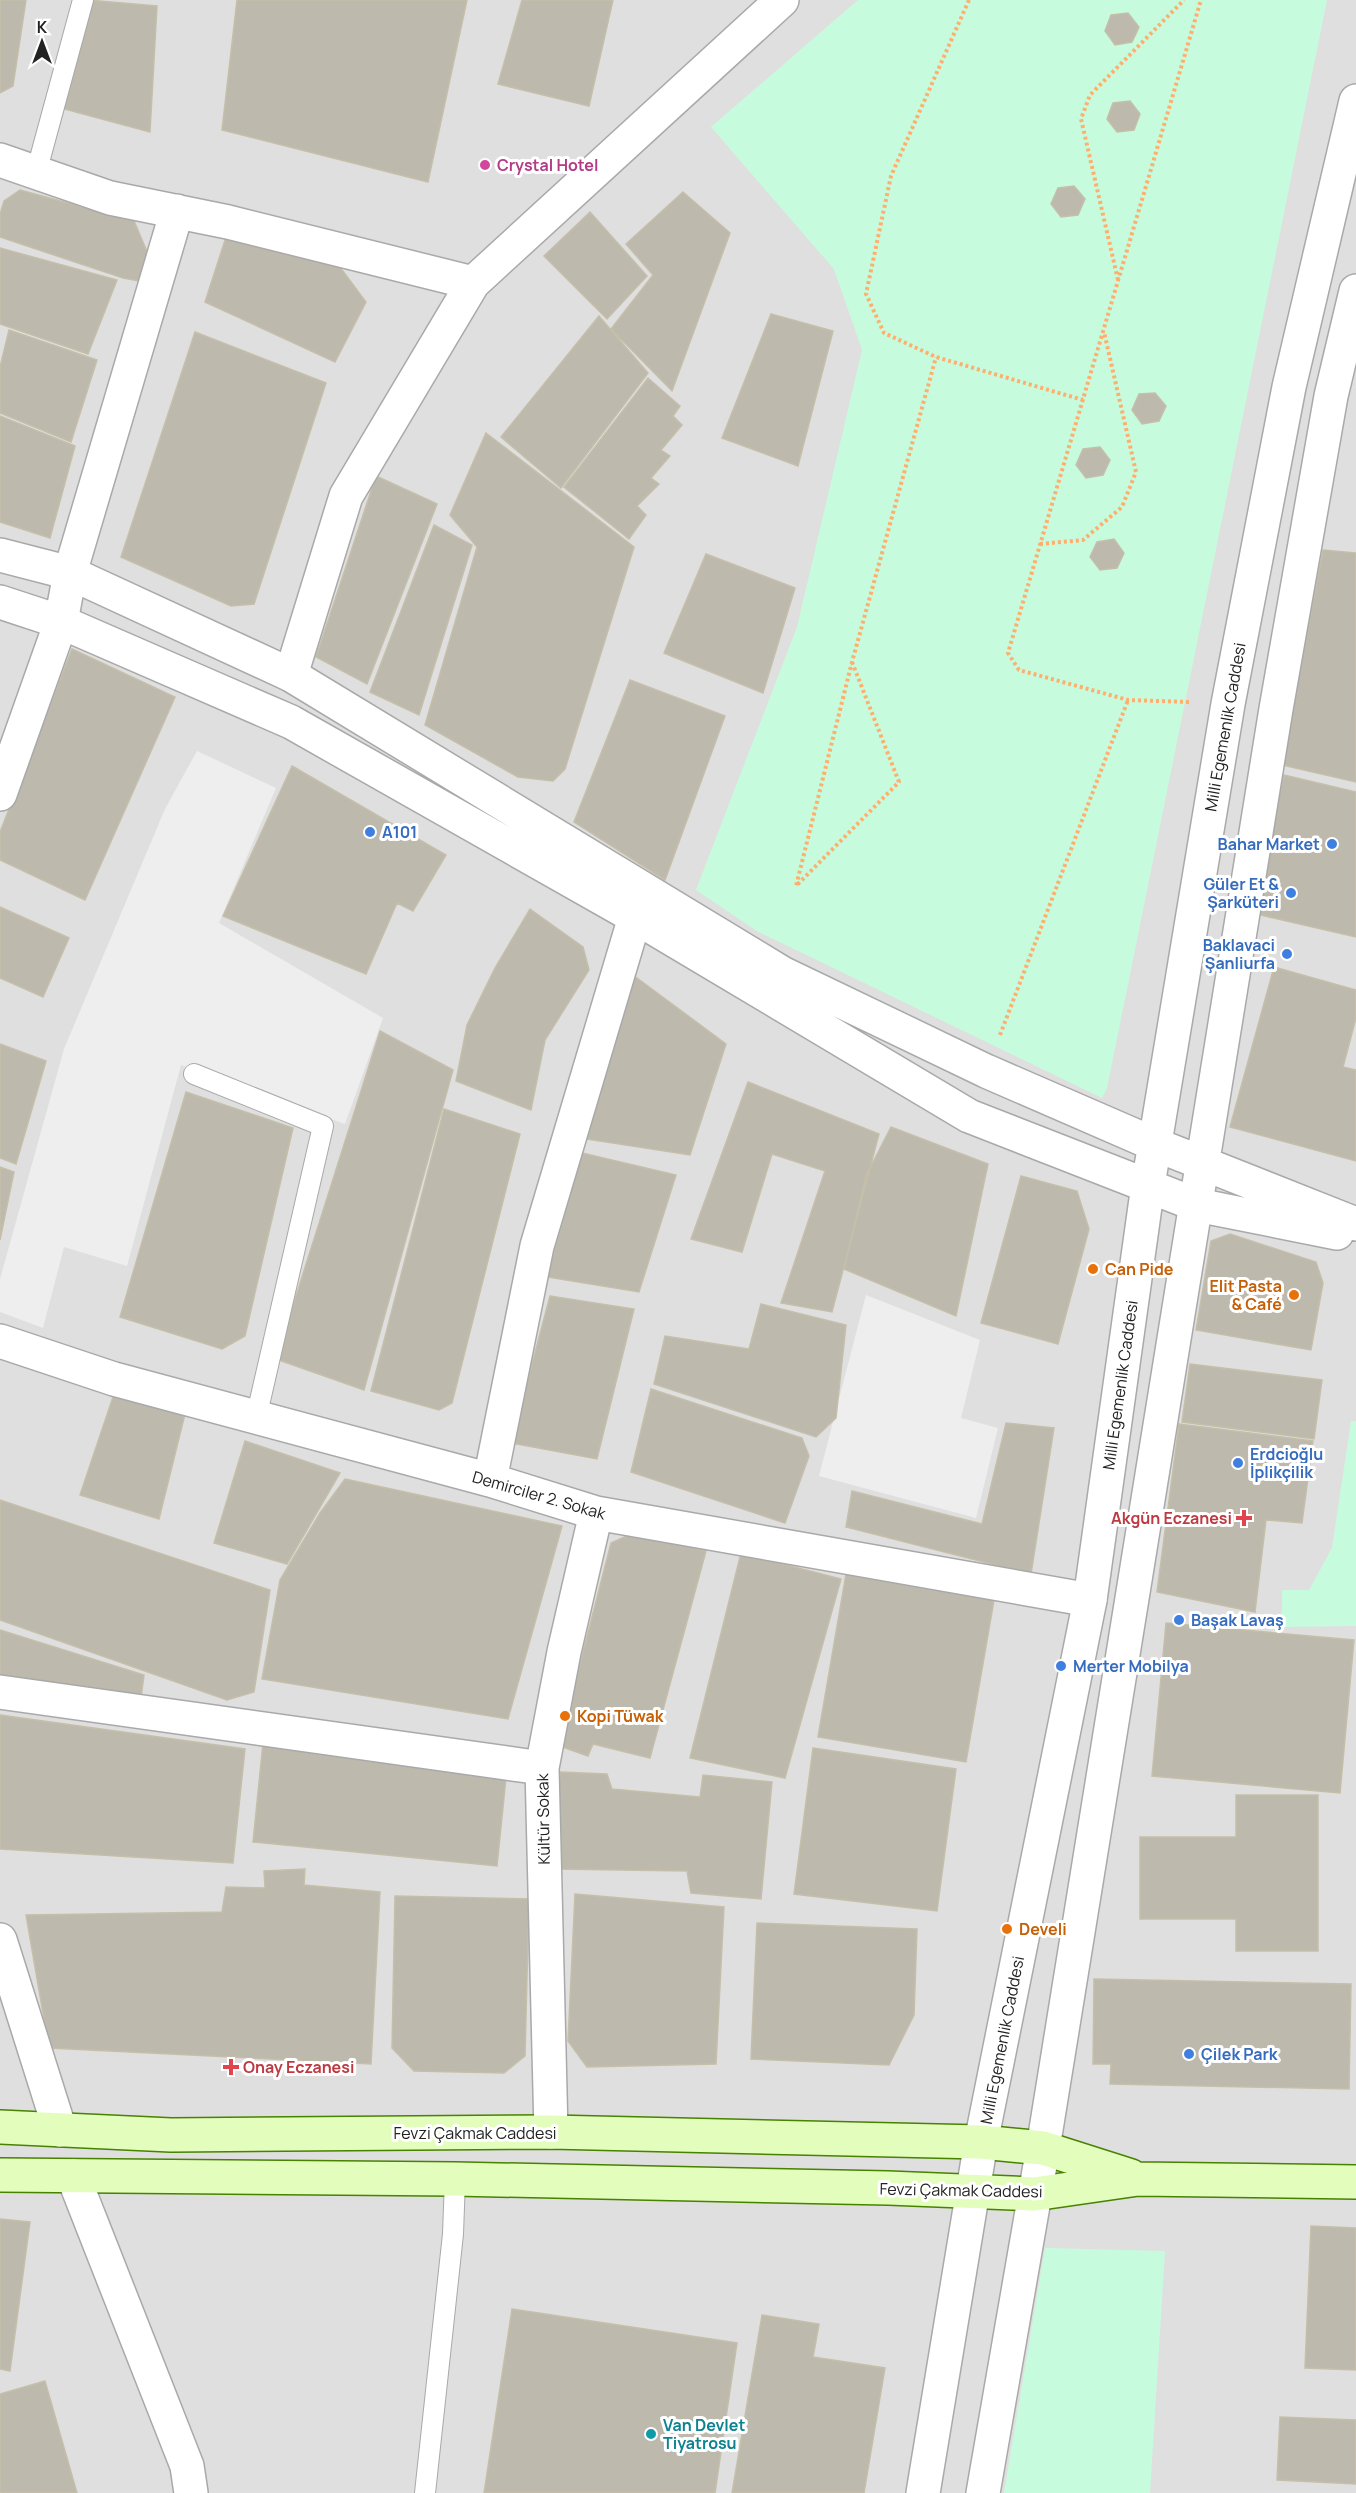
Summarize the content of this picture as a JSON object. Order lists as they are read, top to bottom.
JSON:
{
  "streets": {
    "main road": ["Fevzi Çakmak Caddesi"],
    "street": ["Milli Egemenlik Caddesi", "Demirciler 2. Sokak", "Kültür Sokak"]
  },
  "crossings": [
    ["Milli Egemenlik Caddesi", "Demirciler 2. Sokak"],
    ["Milli Egemenlik Caddesi", "Fevzi Çakmak Caddesi"],
    ["Demirciler 2. Sokak", "Kültür Sokak"],
    ["Kültür Sokak", "Fevzi Çakmak Caddesi"]
  ],
  "places": {
    "other": [
      "Crystal Hotel",
      "A101",
      "Bahar Market",
      "Güler Et & Şarküteri",
      "Baklavaci Şanliurfa",
      "Can Pide",
      "Elit Pasta & Café",
      "Erdcioğlu İplikçilik",
      "Başak Lavaş",
      "Merter Mobilya",
      "Kopi Tüwak",
      "Develi",
      "Çilek Park",
      "Van Devlet Tiyatrosu"
    ],
    "health": ["Akgün Eczanesi", "Onay Eczanesi"]
  },
  "north": "top"
}
